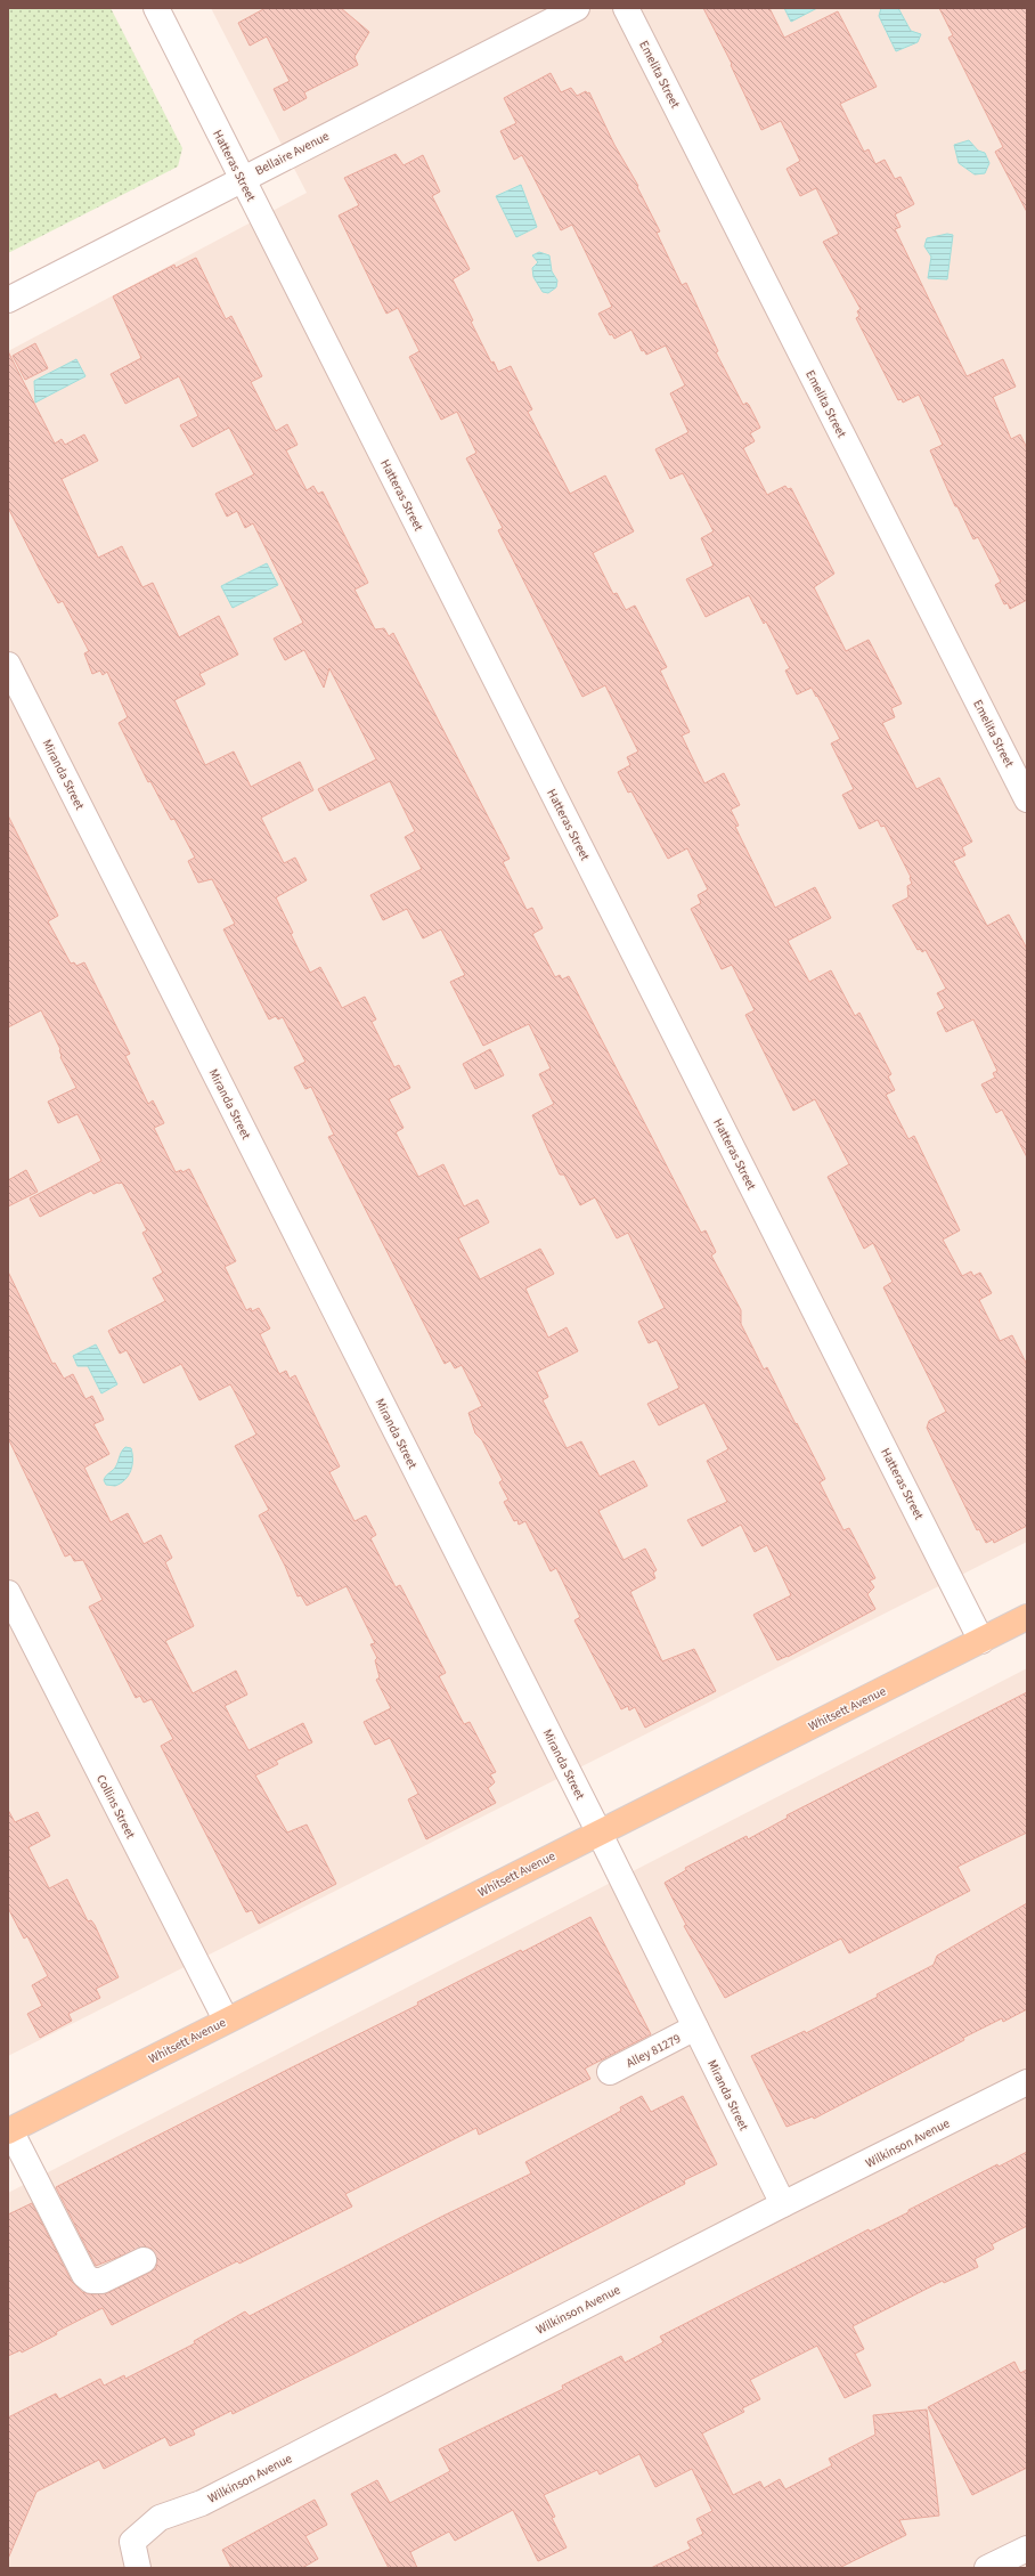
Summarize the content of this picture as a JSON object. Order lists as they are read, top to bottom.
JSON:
{
  "streets": {
    "main road": ["Whitsett Avenue"],
    "street": [
      "Emelita Street",
      "Bellaire Avenue",
      "Hatteras Street",
      "Miranda Street",
      "Collins Street",
      "Alley 81279",
      "Wilkinson Avenue"
    ]
  },
  "crossings": [
    ["Bellaire Avenue", "Hatteras Street"],
    ["Hatteras Street", "Whitsett Avenue"],
    ["Miranda Street", "Whitsett Avenue"],
    ["Miranda Street", "Alley 81279"],
    ["Miranda Street", "Wilkinson Avenue"],
    ["Whitsett Avenue", "Collins Street"]
  ]
}
